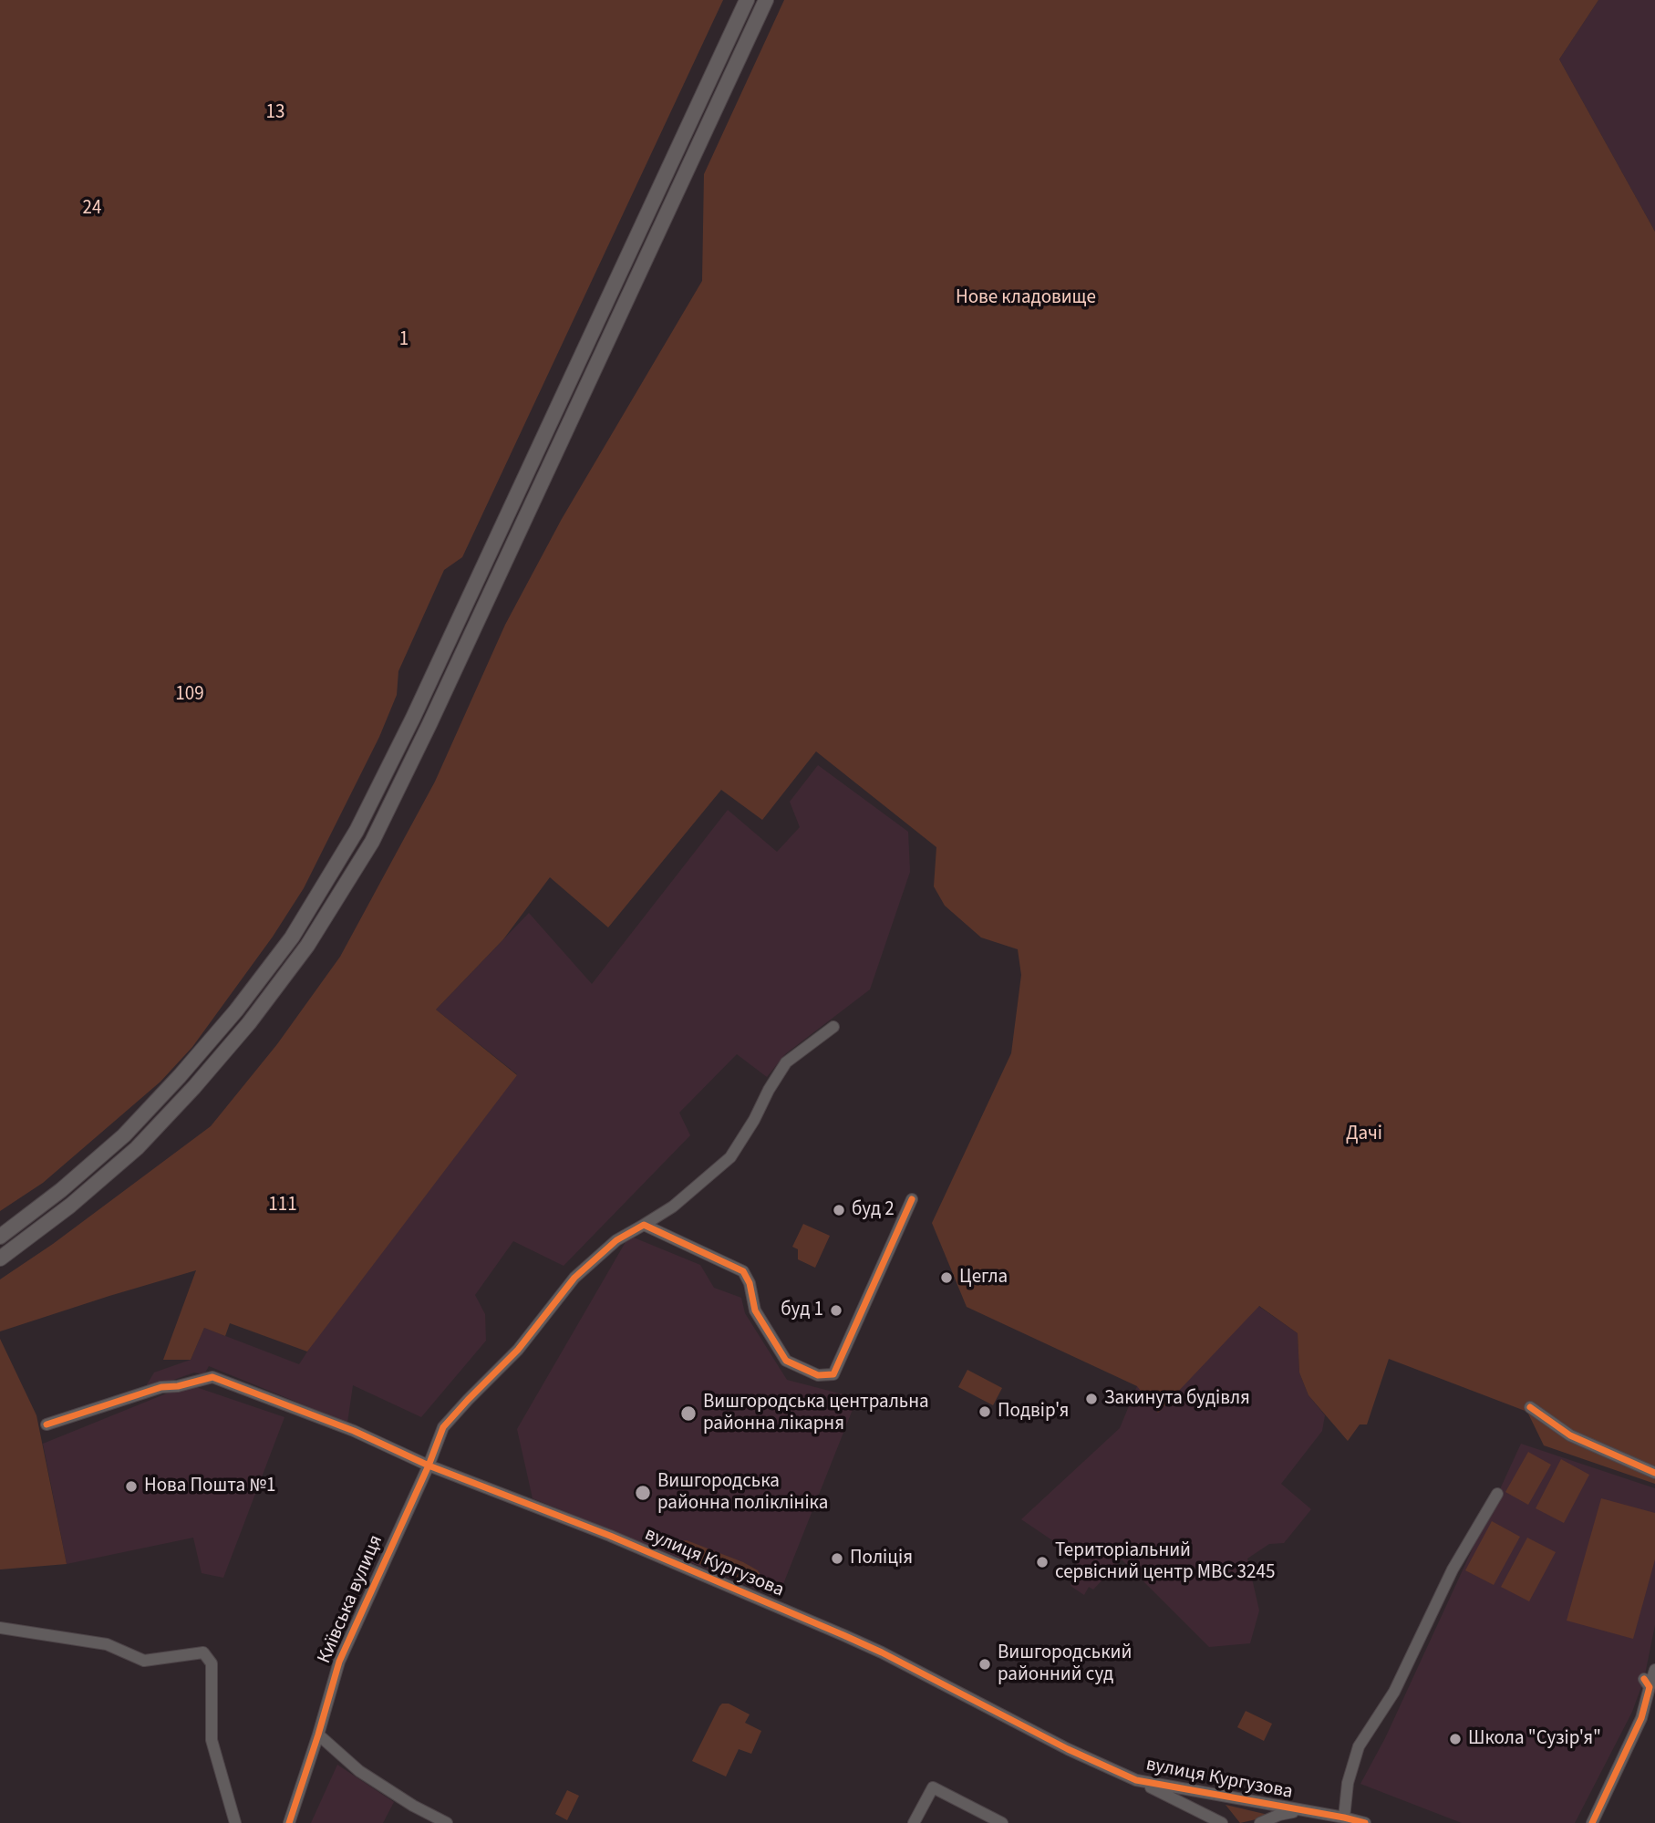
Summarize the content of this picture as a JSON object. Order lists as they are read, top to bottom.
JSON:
{
  "streets": {
    "street": ["вулиця Кургузова", "Київська вулиця"]
  },
  "crossings": [
    ["вулиця Кургузова", "Київська вулиця"]
  ],
  "parks": [
    "13",
    "24",
    "Нове кладовище",
    "1",
    "109",
    "Дачі",
    "111"
  ],
  "places": [
    "буд 2",
    "Цегла",
    "буд 1",
    "Закинута будівля",
    "Подвір'я",
    "Вишгородська центральна районна лікарня",
    "Нова Пошта №1",
    "Вишгородська районна поліклініка",
    "Поліція",
    "Територіальний сервісний центр МВС 3245",
    "Вишгородський районний суд",
    "Школа \"Сузір'я\""
  ]
}
